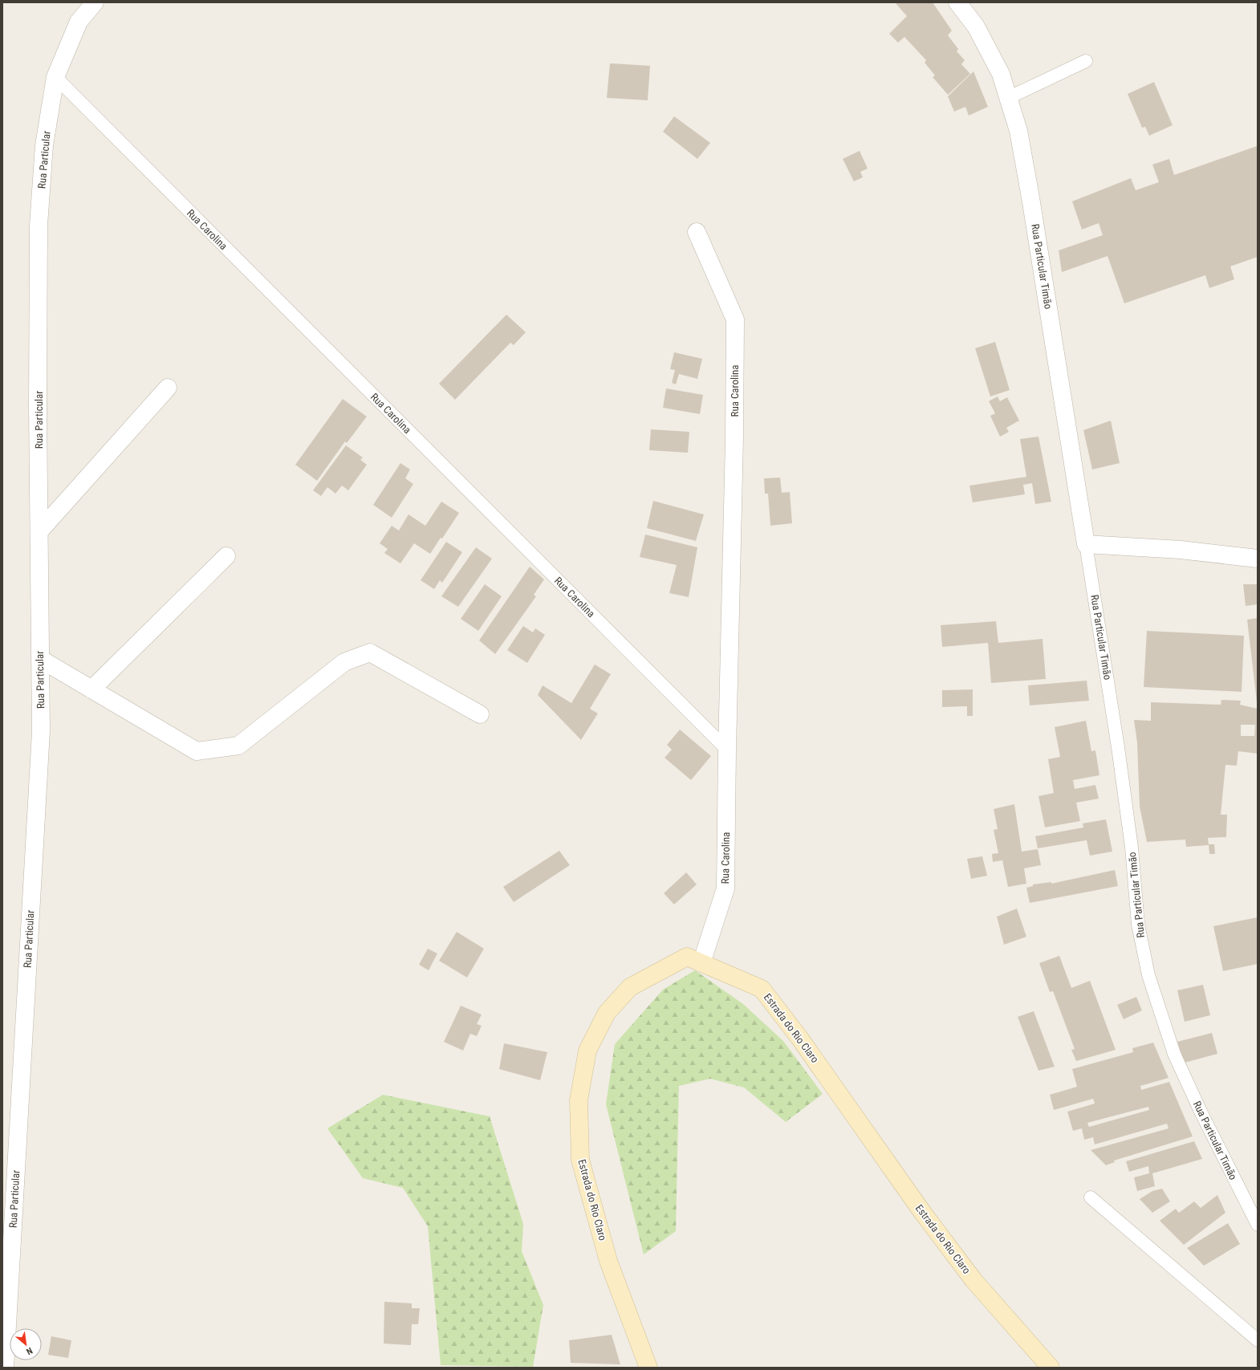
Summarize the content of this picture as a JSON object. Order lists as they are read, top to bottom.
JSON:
{
  "streets": {
    "main road": ["Estrada do Rio Claro"],
    "street": ["Rua Particular", "Rua Carolina", "Rua Particular Timão"]
  },
  "crossings": [
    ["Rua Particular", "Rua Carolina"],
    ["Rua Carolina", "Estrada do Rio Claro"]
  ],
  "north": "bottom right"
}
